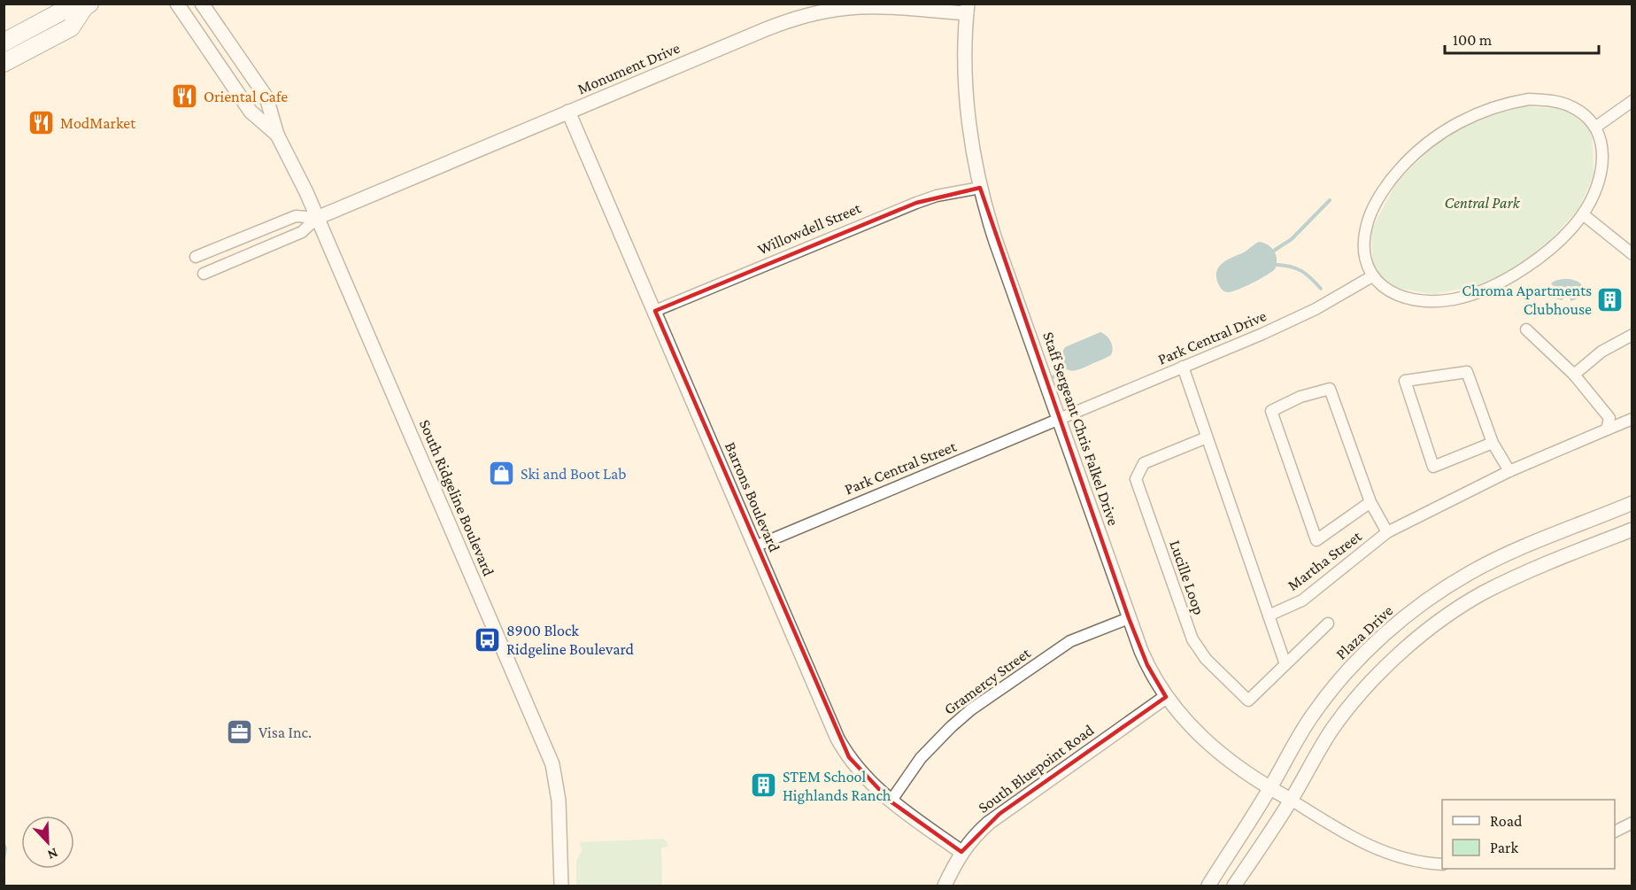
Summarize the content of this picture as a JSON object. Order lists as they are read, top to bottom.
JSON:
{
  "streets": {
    "street": [
      "Monument Drive",
      "Willowdell Street",
      "Park Central Drive",
      "Staff Sergeant Chris Falkel Drive",
      "Park Central Street",
      "Barrons Boulevard",
      "South Ridgeline Boulevard",
      "Martha Street",
      "Lucille Loop",
      "Plaza Drive",
      "Gramercy Street",
      "South Bluepoint Road"
    ]
  },
  "crossings": [
    ["Monument Drive", "Staff Sergeant Chris Falkel Drive"],
    ["Monument Drive", "Barrons Boulevard"],
    ["Monument Drive", "South Ridgeline Boulevard"],
    ["Willowdell Street", "Staff Sergeant Chris Falkel Drive"],
    ["Willowdell Street", "Barrons Boulevard"],
    ["Park Central Drive", "Staff Sergeant Chris Falkel Drive"],
    ["Park Central Drive", "Park Central Street"],
    ["Staff Sergeant Chris Falkel Drive", "Park Central Street"],
    ["Staff Sergeant Chris Falkel Drive", "Plaza Drive"],
    ["Staff Sergeant Chris Falkel Drive", "Gramercy Street"],
    ["Staff Sergeant Chris Falkel Drive", "South Bluepoint Road"],
    ["Park Central Street", "Barrons Boulevard"],
    ["Barrons Boulevard", "Gramercy Street"],
    ["Barrons Boulevard", "South Bluepoint Road"]
  ],
  "parks": ["Central Park"],
  "places": {
    "restaurant": ["Oriental Cafe", "ModMarket"],
    "building": ["Chroma Apartments Clubhouse", "STEM School Highlands Ranch"],
    "shop": ["Ski and Boot Lab"],
    "bus stop": ["8900 Block Ridgeline Boulevard"],
    "office": ["Visa Inc."]
  },
  "legend": ["Road", "Park"],
  "scale_bar": "100 m",
  "north": "bottom right"
}
